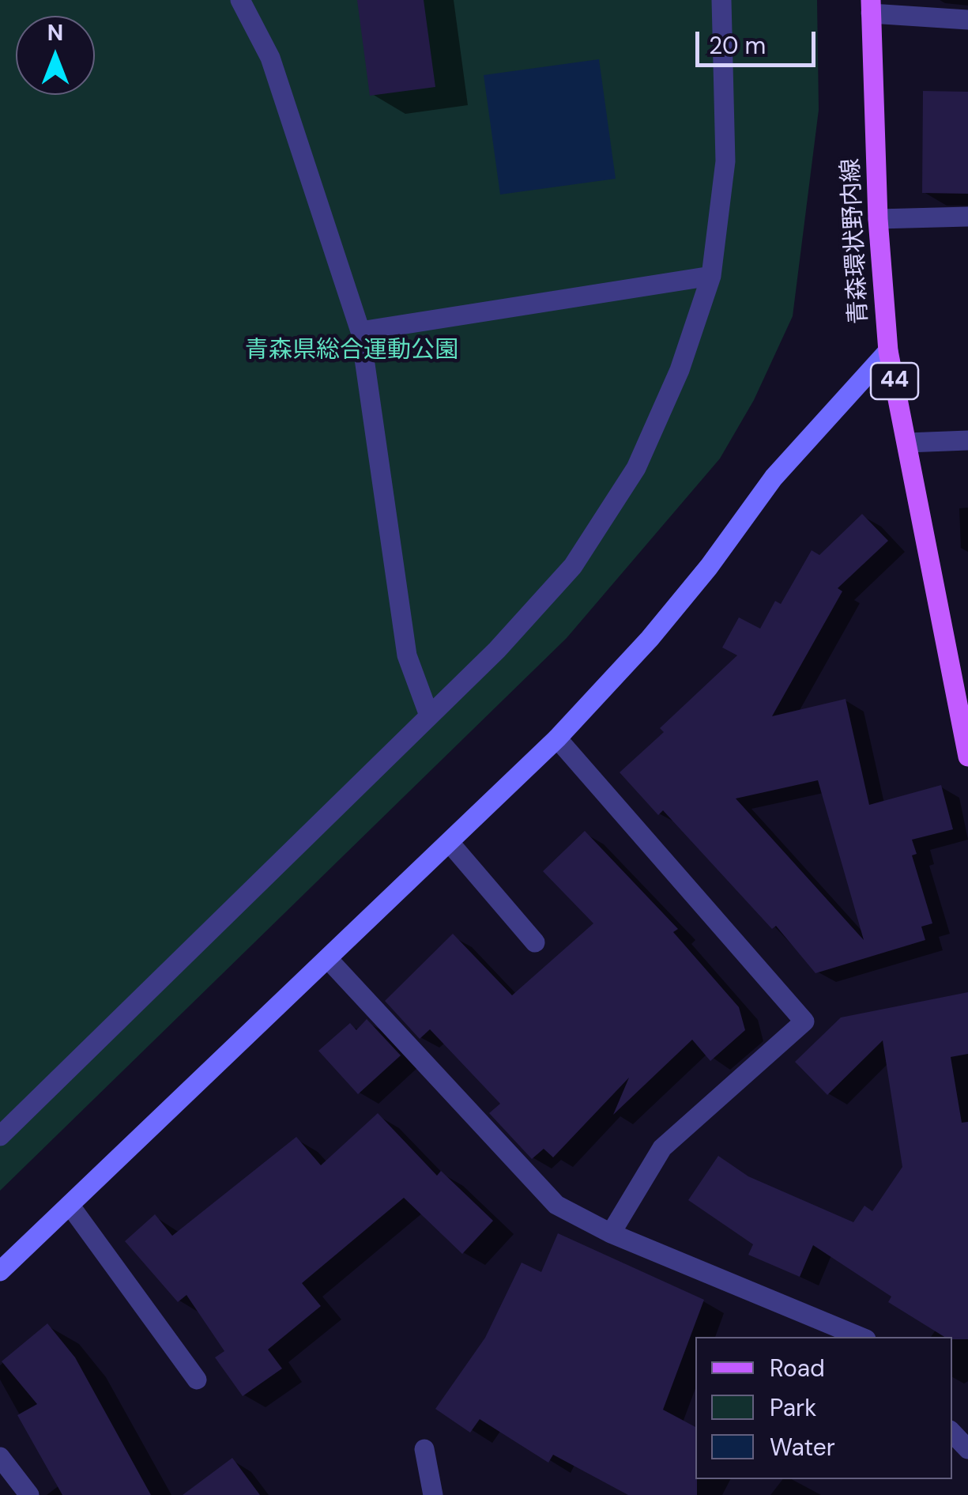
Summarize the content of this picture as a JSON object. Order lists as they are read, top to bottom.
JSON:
{
  "streets": {
    "main road": ["青森環状野内線", "44"]
  },
  "parks": ["青森県総合運動公園"],
  "legend": ["Road", "Park", "Water"],
  "scale_bar": "20 m",
  "north": "top"
}
